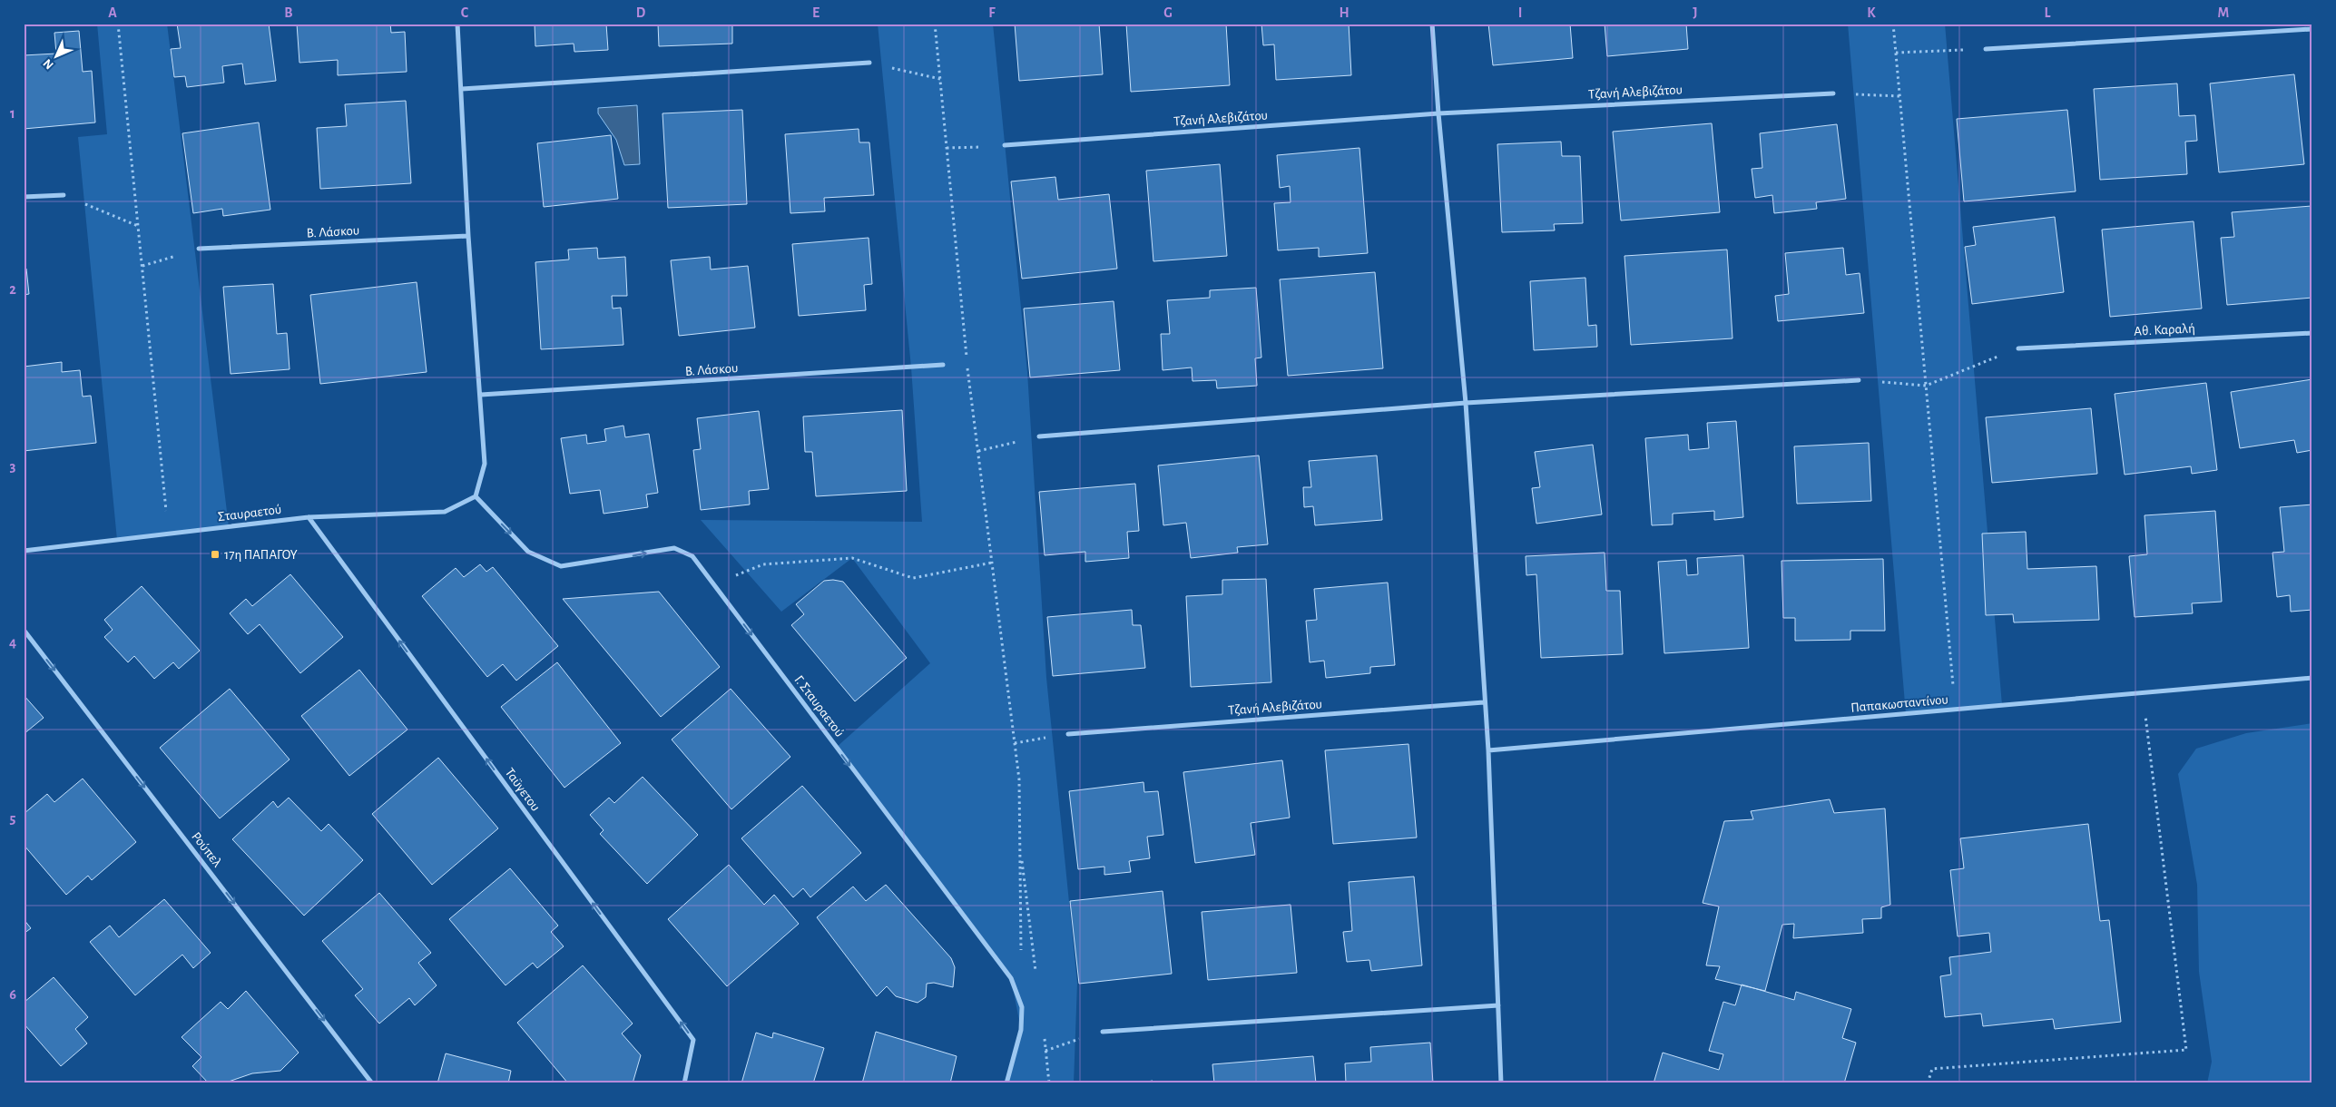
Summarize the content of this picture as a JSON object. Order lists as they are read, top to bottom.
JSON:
{
  "streets": {
    "street": [
      "Τζανή Αλεβιζάτου",
      "Β. Λάσκου",
      "Αθ. Καραλή",
      "Σταυραετού",
      "Παπακωσταντίνου",
      "Γ. Σταυραετού",
      "Ταϋγετου",
      "Ρούπελ"
    ]
  },
  "crossings": [
    ["Σταυραετού", "Γ. Σταυραετού"],
    ["Σταυραετού", "Ταϋγετου"]
  ],
  "one_way": ["Γ. Σταυραετού", "Ταϋγετου", "Ρούπελ"],
  "places": {
    "transit": ["17η ΠΑΠΑΓΟΥ"]
  },
  "north": "bottom left",
  "grid": {
    "columns": [
      "A",
      "B",
      "C",
      "D",
      "E",
      "F",
      "G",
      "H",
      "I",
      "J",
      "K",
      "L",
      "M"
    ],
    "rows": [
      "1",
      "2",
      "3",
      "4",
      "5",
      "6"
    ]
  }
}
